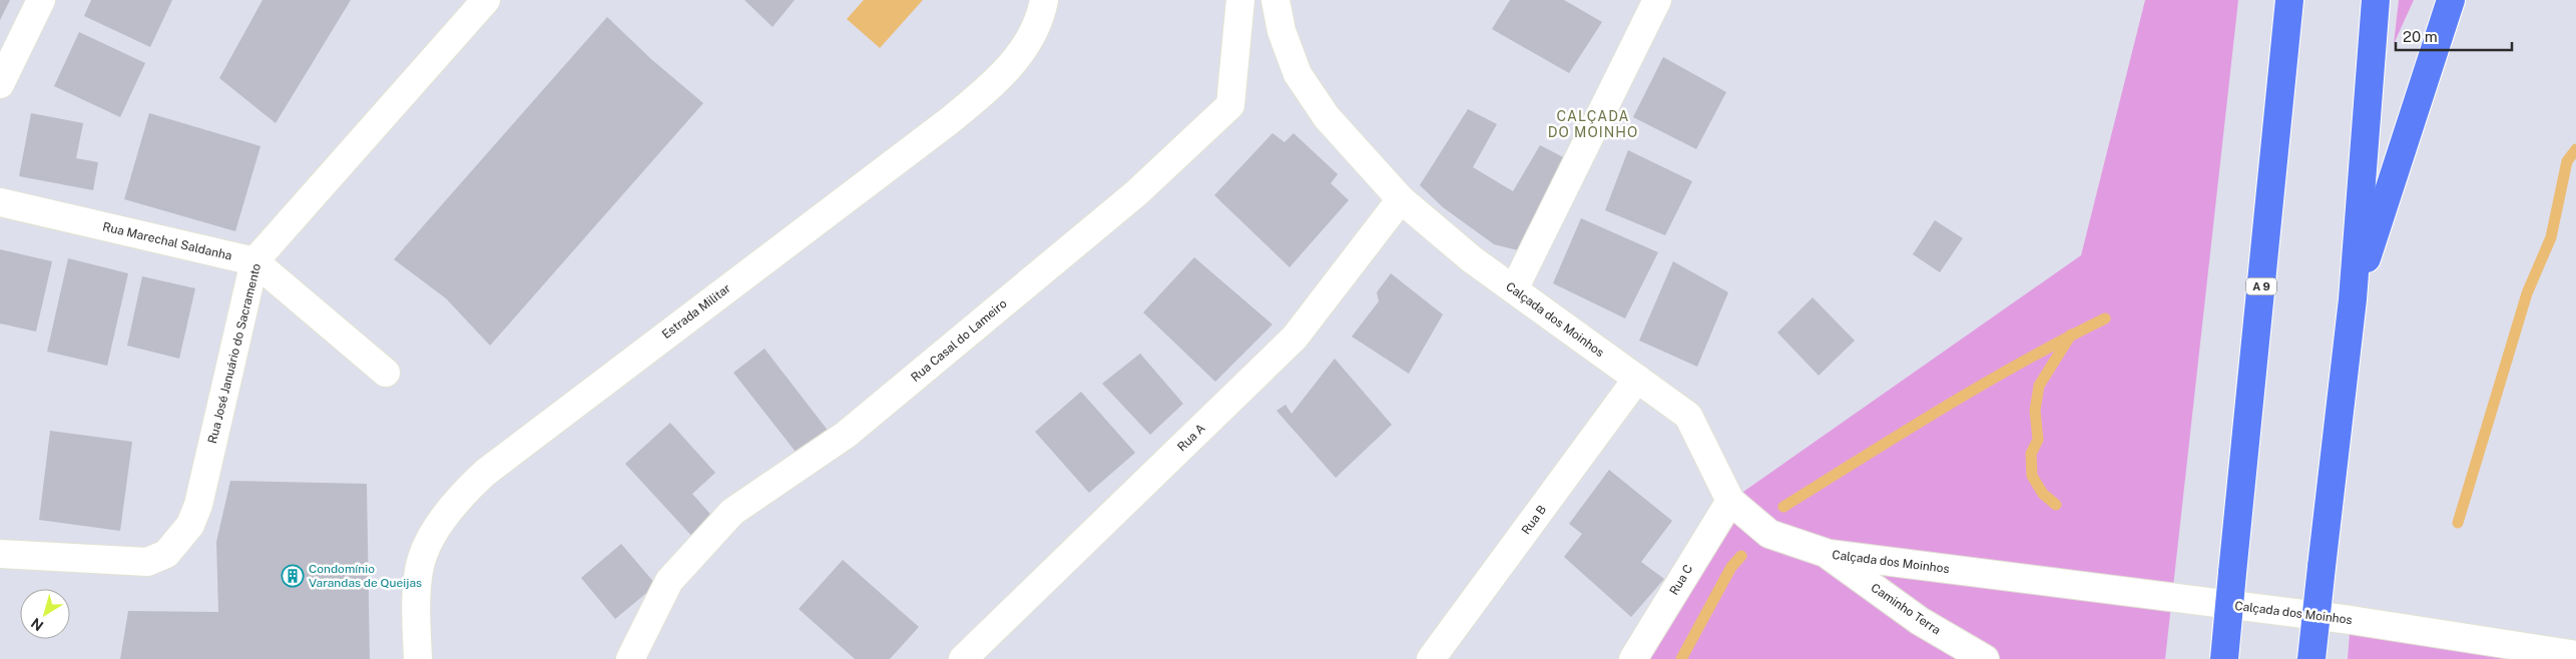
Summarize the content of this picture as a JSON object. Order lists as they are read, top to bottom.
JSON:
{
  "streets": {
    "highway": ["A 9"],
    "street": [
      "Rua Marechal Saldanha",
      "Estrada Militar",
      "Calçada dos Moinhos",
      "Rua Casal do Lameiro",
      "Rua José Januário do Sacramento",
      "Rua A",
      "Rua B",
      "Rua C",
      "Caminho Terra"
    ]
  },
  "crossings": [
    ["Rua Marechal Saldanha", "Rua José Januário do Sacramento"],
    ["Calçada dos Moinhos", "Rua A"],
    ["Calçada dos Moinhos", "Rua B"],
    ["Calçada dos Moinhos", "Rua C"],
    ["Calçada dos Moinhos", "Caminho Terra"]
  ],
  "districts": ["CALÇADA DO MOINHO"],
  "places": {
    "building": ["Condomínio Varandas de Queijas"]
  },
  "scale_bar": "20 m",
  "north": "bottom left"
}
